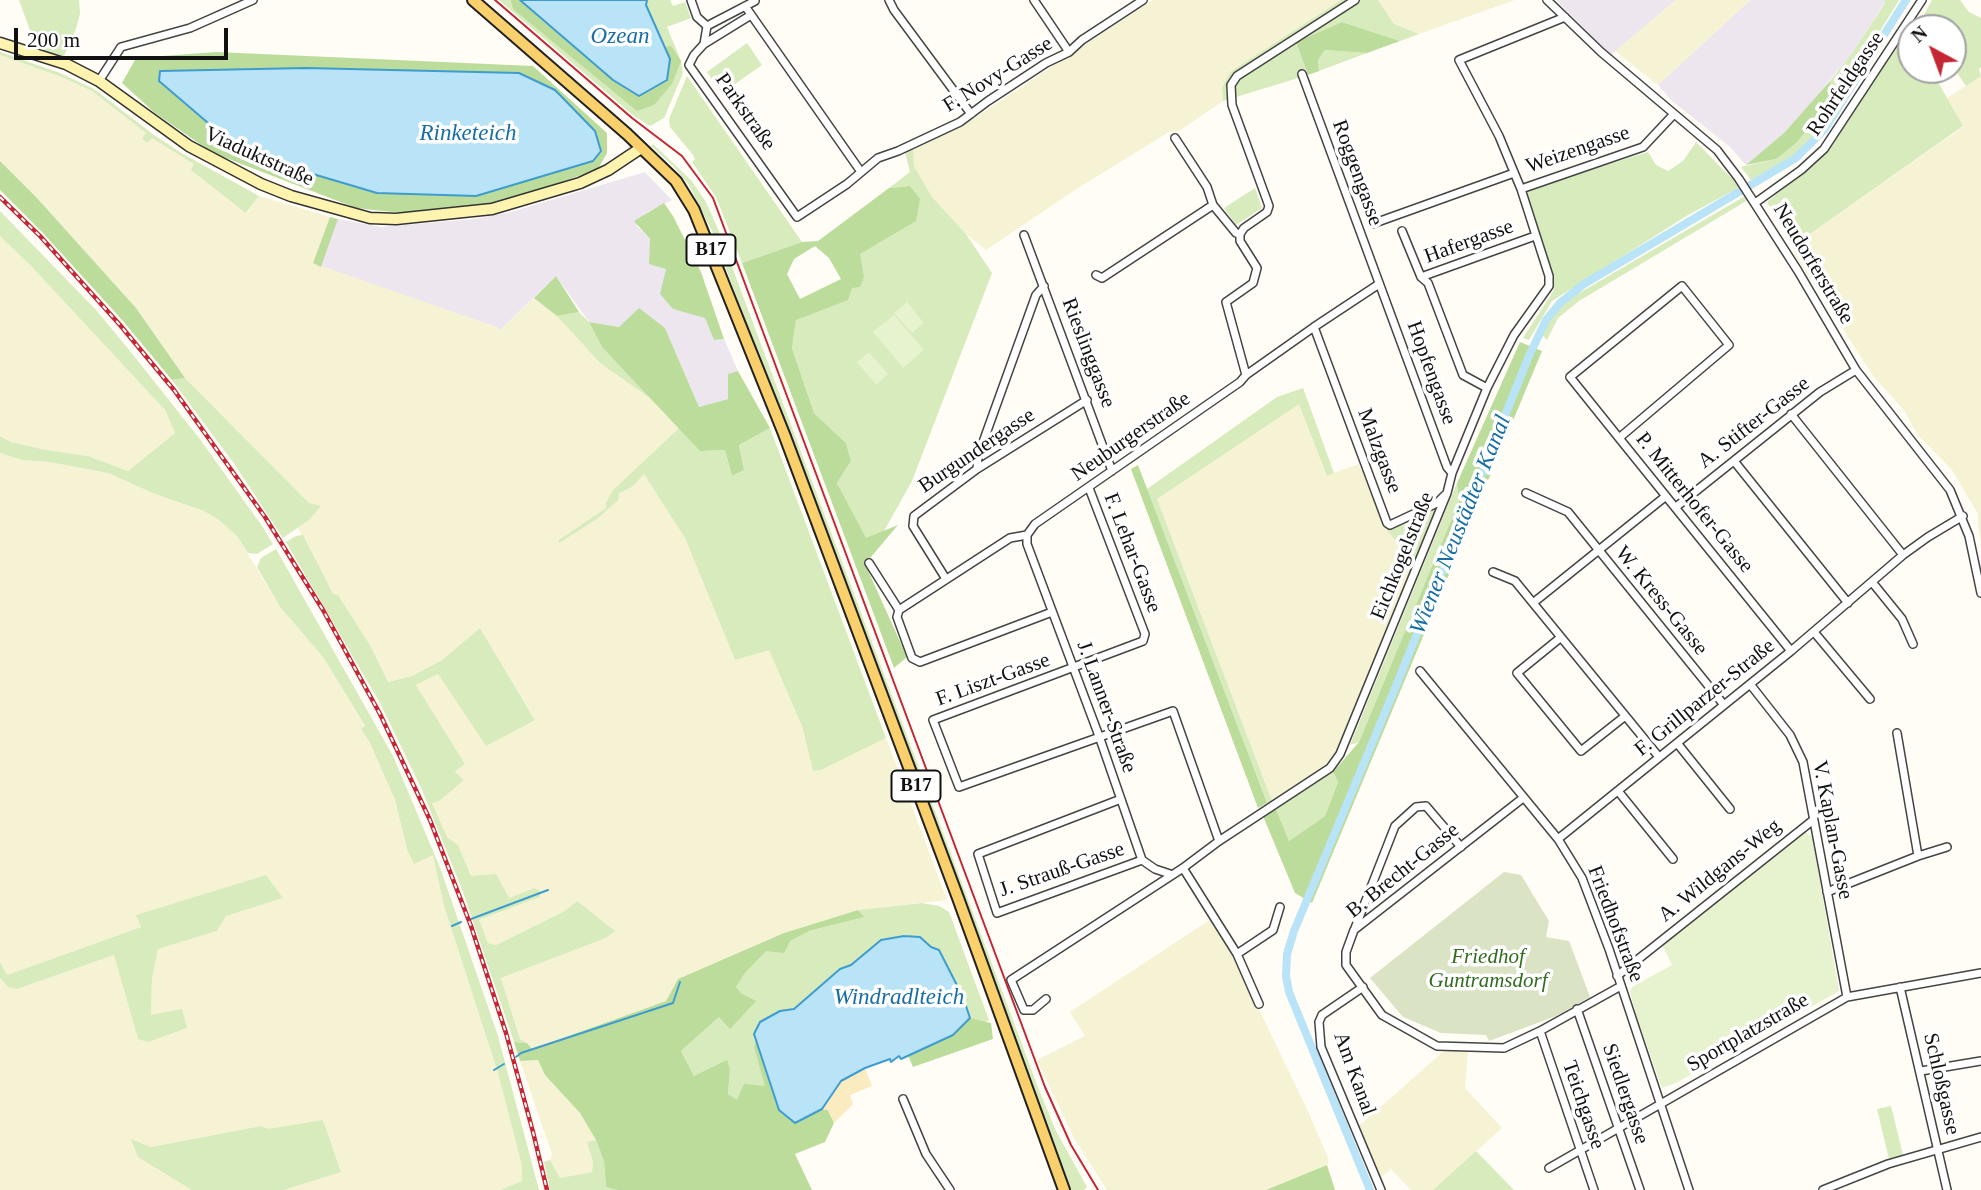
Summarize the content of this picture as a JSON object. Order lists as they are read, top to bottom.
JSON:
{
  "streets": {
    "main road": ["B17"],
    "street": [
      "F. Novy-Gasse",
      "Rohrfeldgasse",
      "Parkstraße",
      "Weizengasse",
      "Viaduktstraße",
      "Roggengasse",
      "Hafergasse",
      "Neudorferstraße",
      "Rieslinggasse",
      "Hopfengasse",
      "A. Stifter-Gasse",
      "Neuburgerstraße",
      "Burgundergasse",
      "Malzgasse",
      "P. Mitterhofer-Gasse",
      "F. Lehar-Gasse",
      "Eichkogelstraße",
      "W. Kress-Gasse",
      "F. Liszt-Gasse",
      "F. Grillparzer-Straße",
      "J. Lanner-Straße",
      "V. Kaplan-Gasse",
      "J. Strauß-Gasse",
      "B. Brecht-Gasse",
      "A. Wildgans-Weg",
      "Friedhofstraße",
      "Sportplatzstraße",
      "Am Kanal",
      "Schloßgasse",
      "Siedlergasse",
      "Teichgasse"
    ]
  },
  "crossings": [
    ["F. Novy-Gasse", "Parkstraße"],
    ["Rohrfeldgasse", "Neudorferstraße"],
    ["Weizengasse", "Neudorferstraße"],
    ["Weizengasse", "Eichkogelstraße"],
    ["Viaduktstraße", "B17"],
    ["Roggengasse", "Hopfengasse"],
    ["Roggengasse", "Neuburgerstraße"],
    ["Hafergasse", "Eichkogelstraße"],
    ["Neudorferstraße", "A. Stifter-Gasse"],
    ["Neudorferstraße", "Eichkogelstraße"],
    ["Neudorferstraße", "F. Grillparzer-Straße"],
    ["Rieslinggasse", "Neuburgerstraße"],
    ["Rieslinggasse", "Burgundergasse"],
    ["Hopfengasse", "Neuburgerstraße"],
    ["Hopfengasse", "Eichkogelstraße"],
    ["A. Stifter-Gasse", "P. Mitterhofer-Gasse"],
    ["Neuburgerstraße", "Burgundergasse"],
    ["Neuburgerstraße", "Malzgasse"],
    ["Neuburgerstraße", "F. Lehar-Gasse"],
    ["Neuburgerstraße", "J. Lanner-Straße"],
    ["Malzgasse", "Eichkogelstraße"],
    ["P. Mitterhofer-Gasse", "F. Grillparzer-Straße"],
    ["F. Lehar-Gasse", "F. Liszt-Gasse"],
    ["F. Lehar-Gasse", "J. Lanner-Straße"],
    ["W. Kress-Gasse", "F. Grillparzer-Straße"],
    ["F. Liszt-Gasse", "J. Lanner-Straße"],
    ["F. Grillparzer-Straße", "V. Kaplan-Gasse"],
    ["F. Grillparzer-Straße", "Friedhofstraße"],
    ["J. Lanner-Straße", "J. Strauß-Gasse"],
    ["V. Kaplan-Gasse", "A. Wildgans-Weg"],
    ["V. Kaplan-Gasse", "Sportplatzstraße"],
    ["B. Brecht-Gasse", "Friedhofstraße"],
    ["B. Brecht-Gasse", "Am Kanal"],
    ["A. Wildgans-Weg", "Friedhofstraße"],
    ["Friedhofstraße", "Sportplatzstraße"],
    ["Sportplatzstraße", "Schloßgasse"],
    ["Sportplatzstraße", "Siedlergasse"],
    ["Sportplatzstraße", "Teichgasse"]
  ],
  "water": [
    "Ozean",
    "Rinketeich",
    "Wiener Neustädter Kanal",
    "Windradlteich"
  ],
  "parks": ["Friedhof Guntramsdorf"],
  "scale_bar": "200 m",
  "north": "top left"
}
